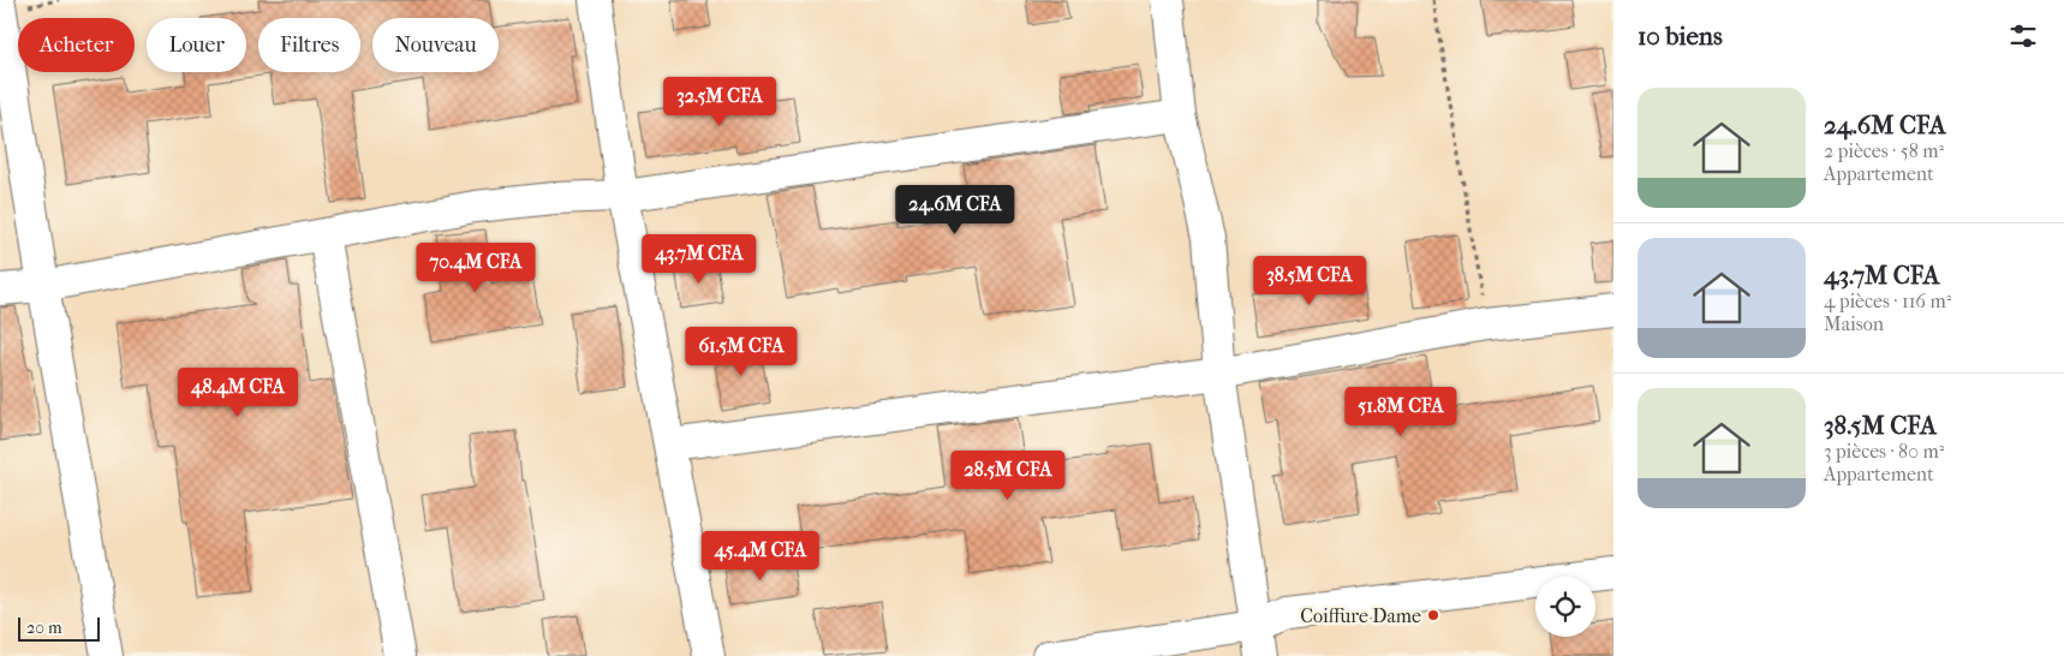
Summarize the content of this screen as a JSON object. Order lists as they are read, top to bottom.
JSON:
{
  "places": ["Coiffure Dame"],
  "scale_bar": "20 m",
  "page": {
    "heading": "10 biens",
    "chip": [
      "Acheter",
      "Louer",
      "Filtres",
      "Nouveau"
    ],
    "list": [
      {
        "name": "24.6M CFA",
        "note": "2 pièces · 58 m² · Appartement"
      },
      {
        "name": "43.7M CFA",
        "note": "4 pièces · 116 m² · Maison"
      },
      {
        "name": "38.5M CFA",
        "note": "3 pièces · 80 m² · Appartement"
      }
    ],
    "price": [
      "32.5M CFA",
      "24.6M CFA",
      "43.7M CFA",
      "70.4M CFA",
      "38.5M CFA",
      "61.5M CFA",
      "48.4M CFA",
      "51.8M CFA",
      "28.5M CFA",
      "45.4M CFA"
    ],
    "scale": "20 m"
  }
}
